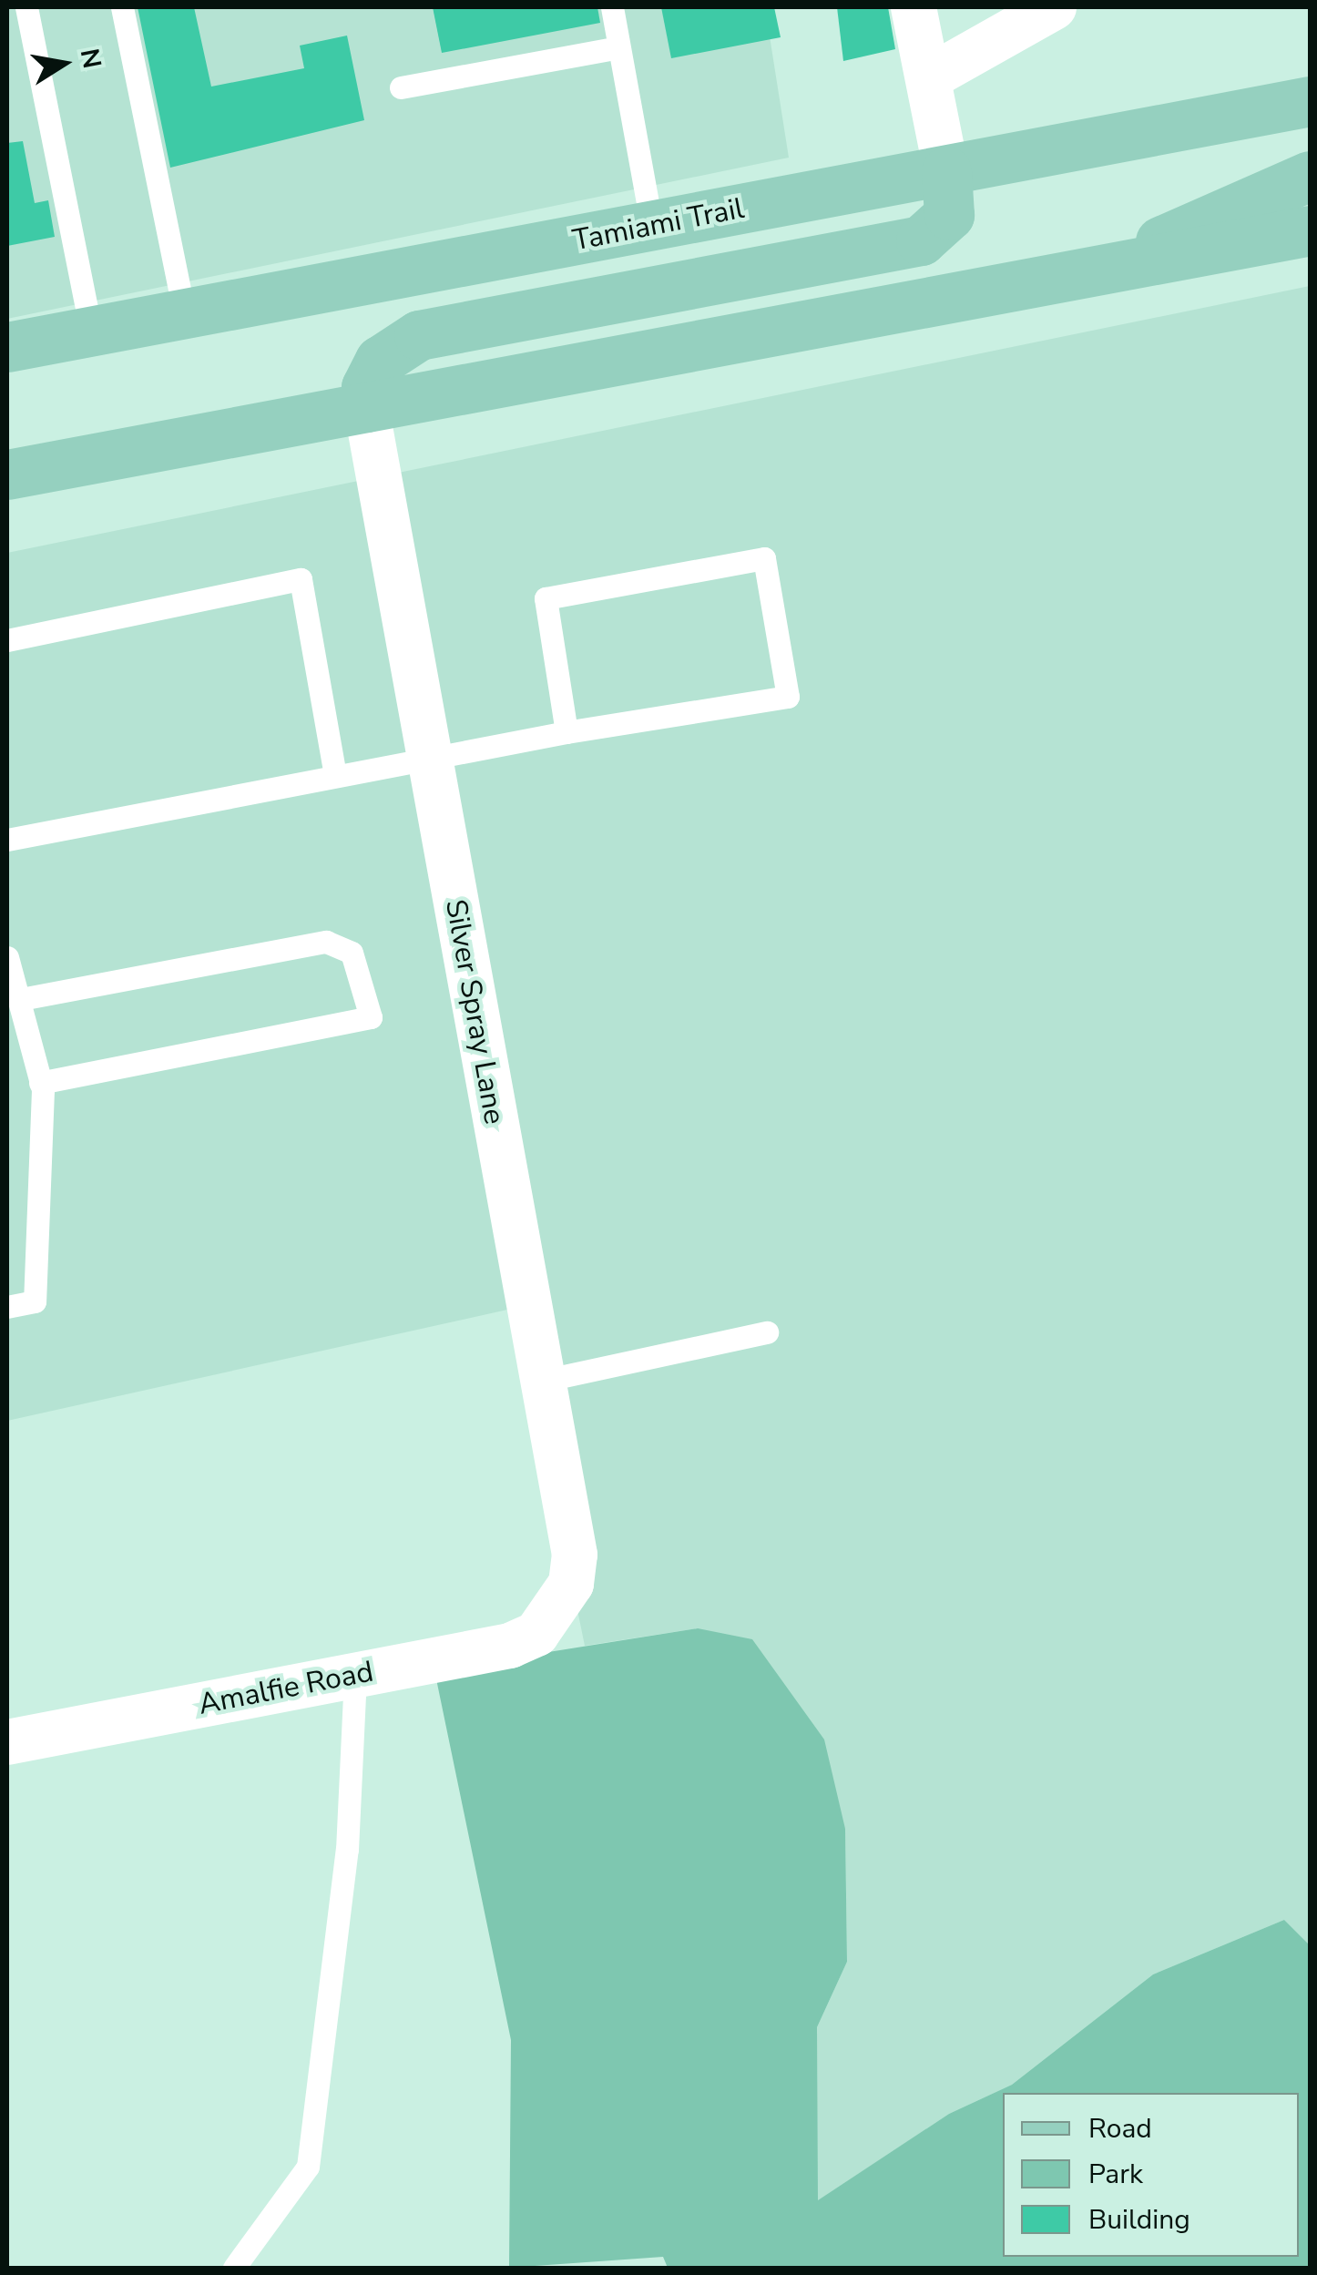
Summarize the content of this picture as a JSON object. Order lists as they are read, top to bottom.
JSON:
{
  "streets": {
    "main road": ["Tamiami Trail"],
    "street": ["Silver Spray Lane", "Amalfie Road"]
  },
  "crossings": [
    ["Silver Spray Lane", "Amalfie Road"]
  ],
  "legend": ["Road", "Park", "Building"],
  "north": "right"
}
